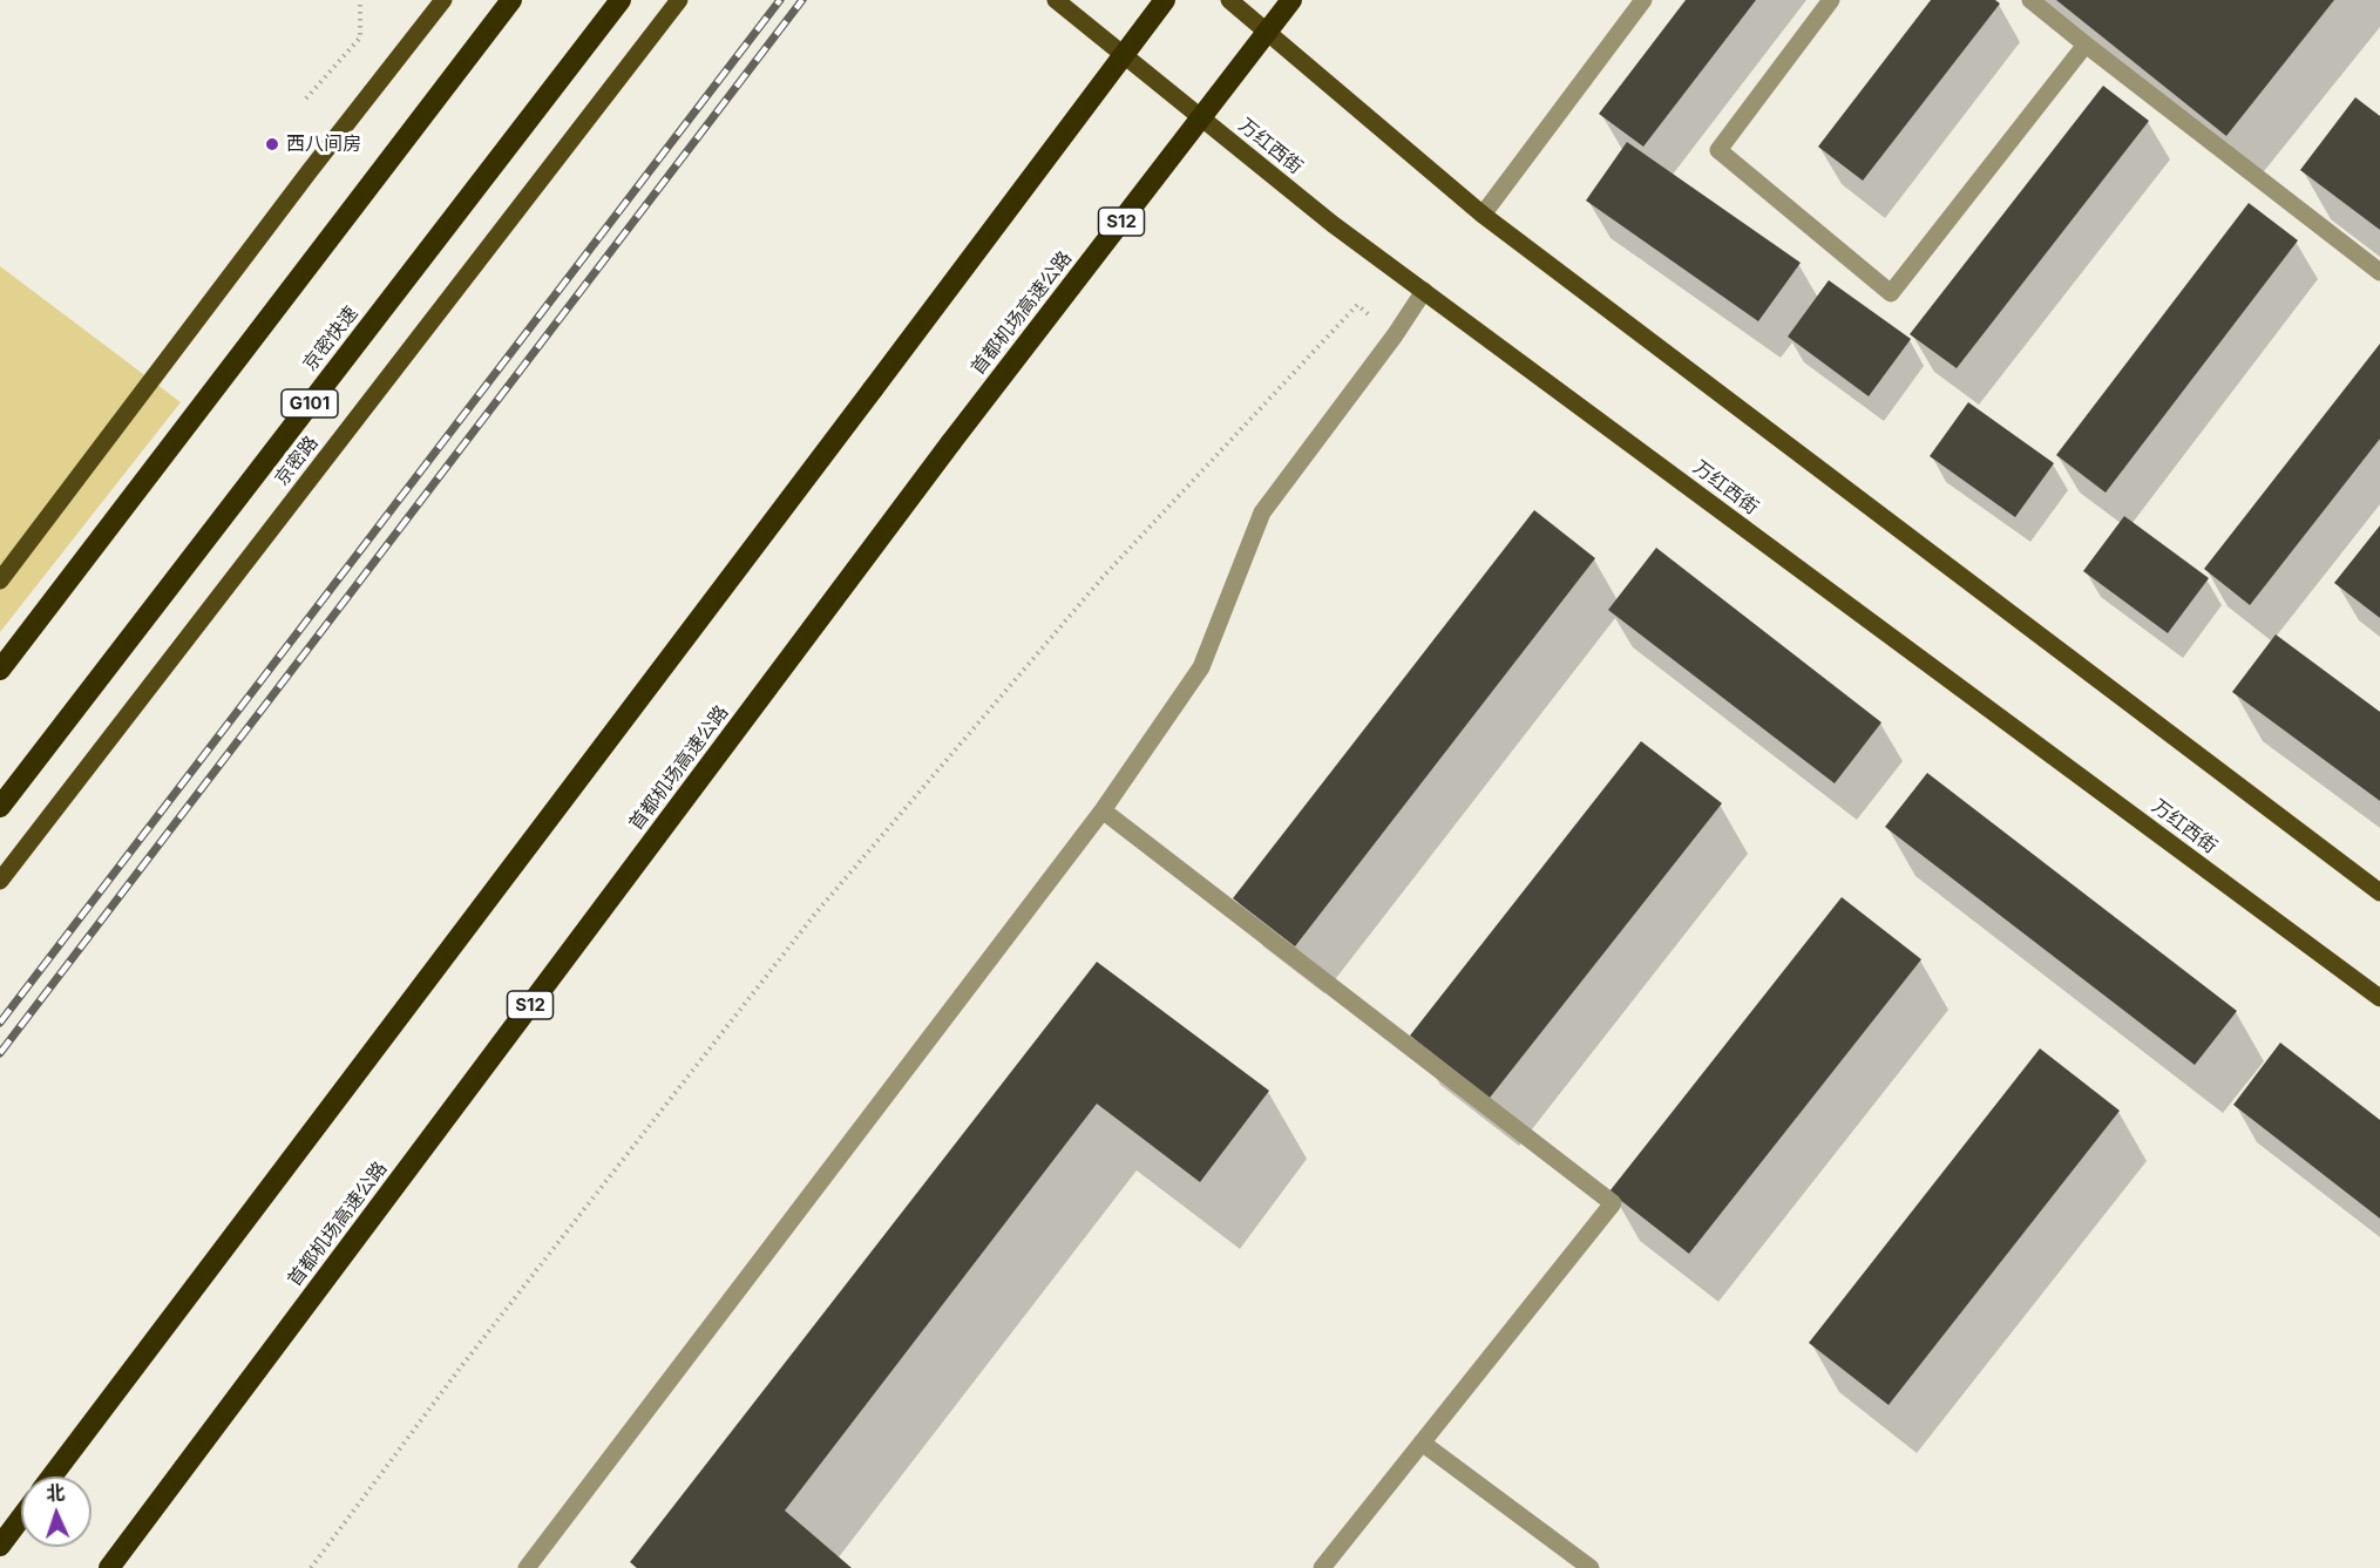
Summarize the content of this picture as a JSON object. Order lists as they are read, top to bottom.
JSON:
{
  "streets": {
    "highway": [
      "S12",
      "首都机场高速公路",
      "京密快速",
      "G101"
    ],
    "main road": ["万红西街", "京密路"]
  },
  "places": ["西八间房"],
  "north": "top"
}
